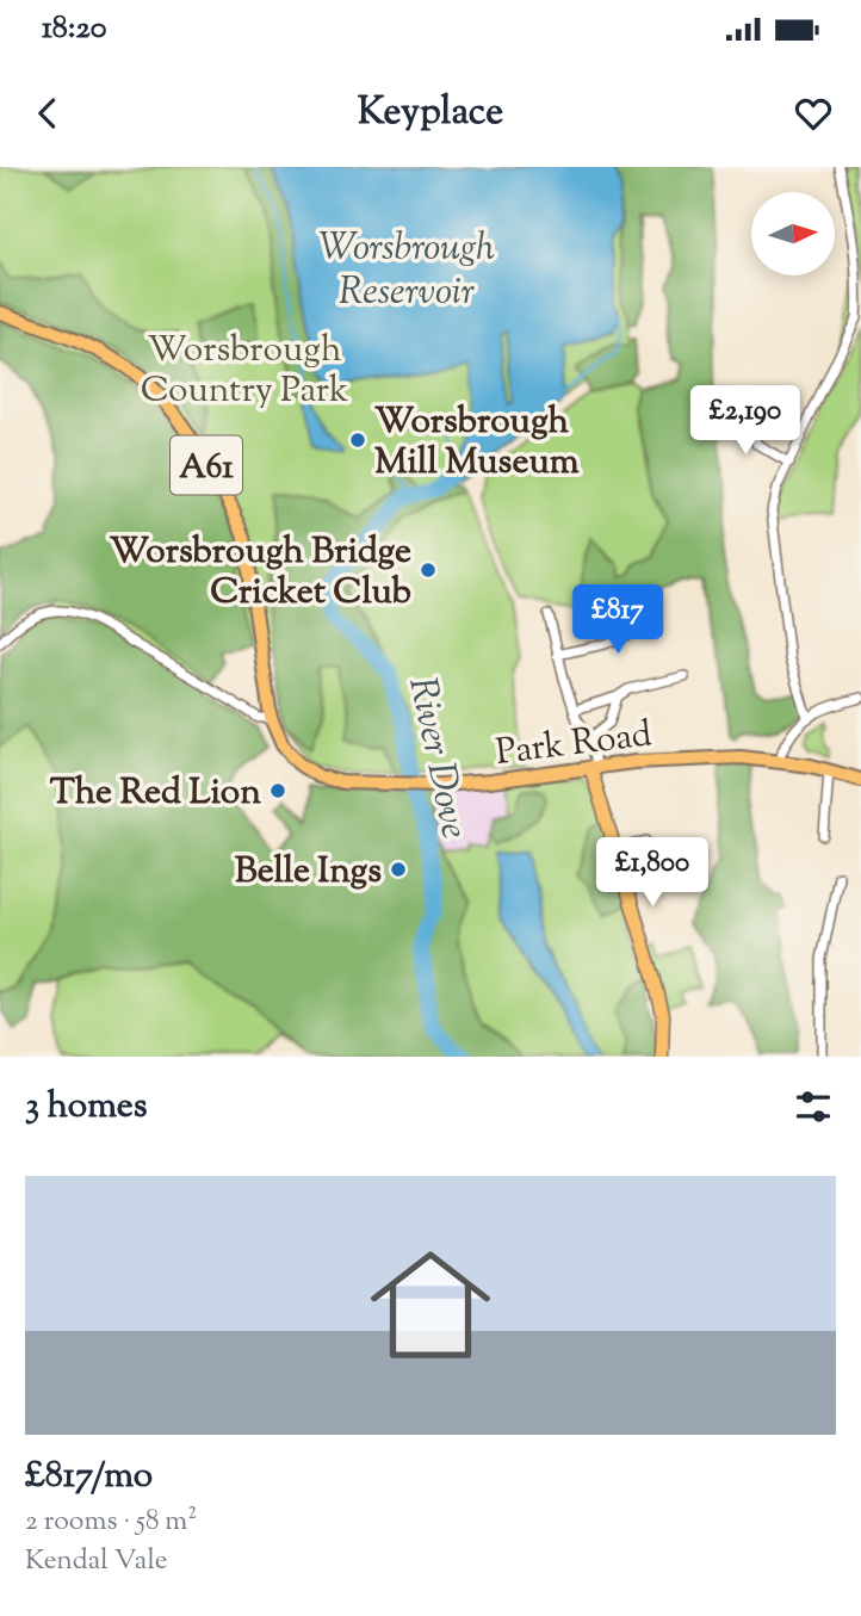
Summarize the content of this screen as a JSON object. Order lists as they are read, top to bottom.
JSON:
{
  "streets": {
    "highway": ["A61", "Park Road"]
  },
  "crossings": [
    ["A61", "Park Road"]
  ],
  "water": ["Worsbrough Reservoir", "River Dove"],
  "parks": ["Worsbrough Country Park"],
  "places": [
    "Worsbrough Mill Museum",
    "Worsbrough Bridge Cricket Club",
    "The Red Lion",
    "Belle Ings"
  ],
  "north": "right",
  "page": {
    "status": "18:20",
    "header": "Keyplace",
    "price": ["£2,190", "£817", "£1,800"],
    "heading": "3 homes",
    "list": [
      {
        "name": "£817/mo",
        "note": "2 rooms · 58 m² · Kendal Vale"
      }
    ]
  }
}
